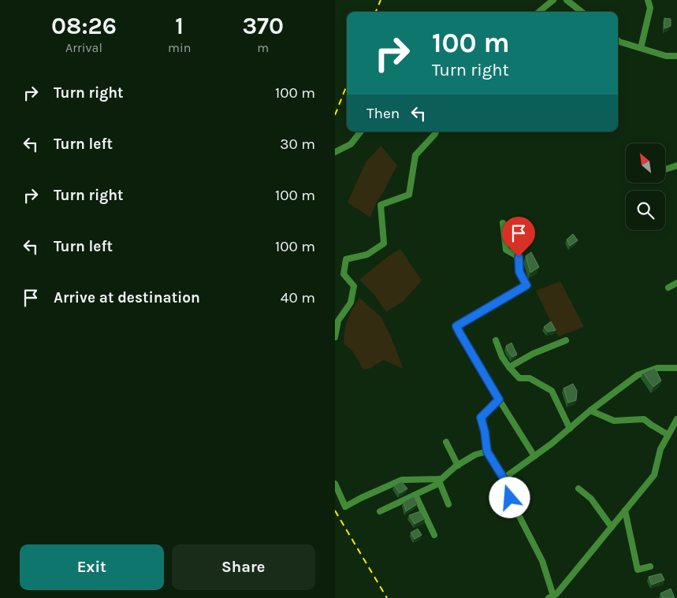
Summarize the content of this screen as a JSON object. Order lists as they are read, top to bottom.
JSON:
{
  "north": "top left",
  "page": {
    "eta": [
      "08:26",
      "Arrival",
      "1",
      "min",
      "370",
      "m"
    ],
    "turn": ["100 m", "Turn right"],
    "list": [
      {
        "name": "Turn right",
        "value": "100 m"
      },
      {
        "name": "Turn left",
        "value": "30 m"
      },
      {
        "name": "Turn right",
        "value": "100 m"
      },
      {
        "name": "Turn left",
        "value": "100 m"
      },
      {
        "name": "Arrive at destination",
        "value": "40 m"
      }
    ],
    "then": "Then",
    "buttons": ["Exit", "Share"]
  }
}
